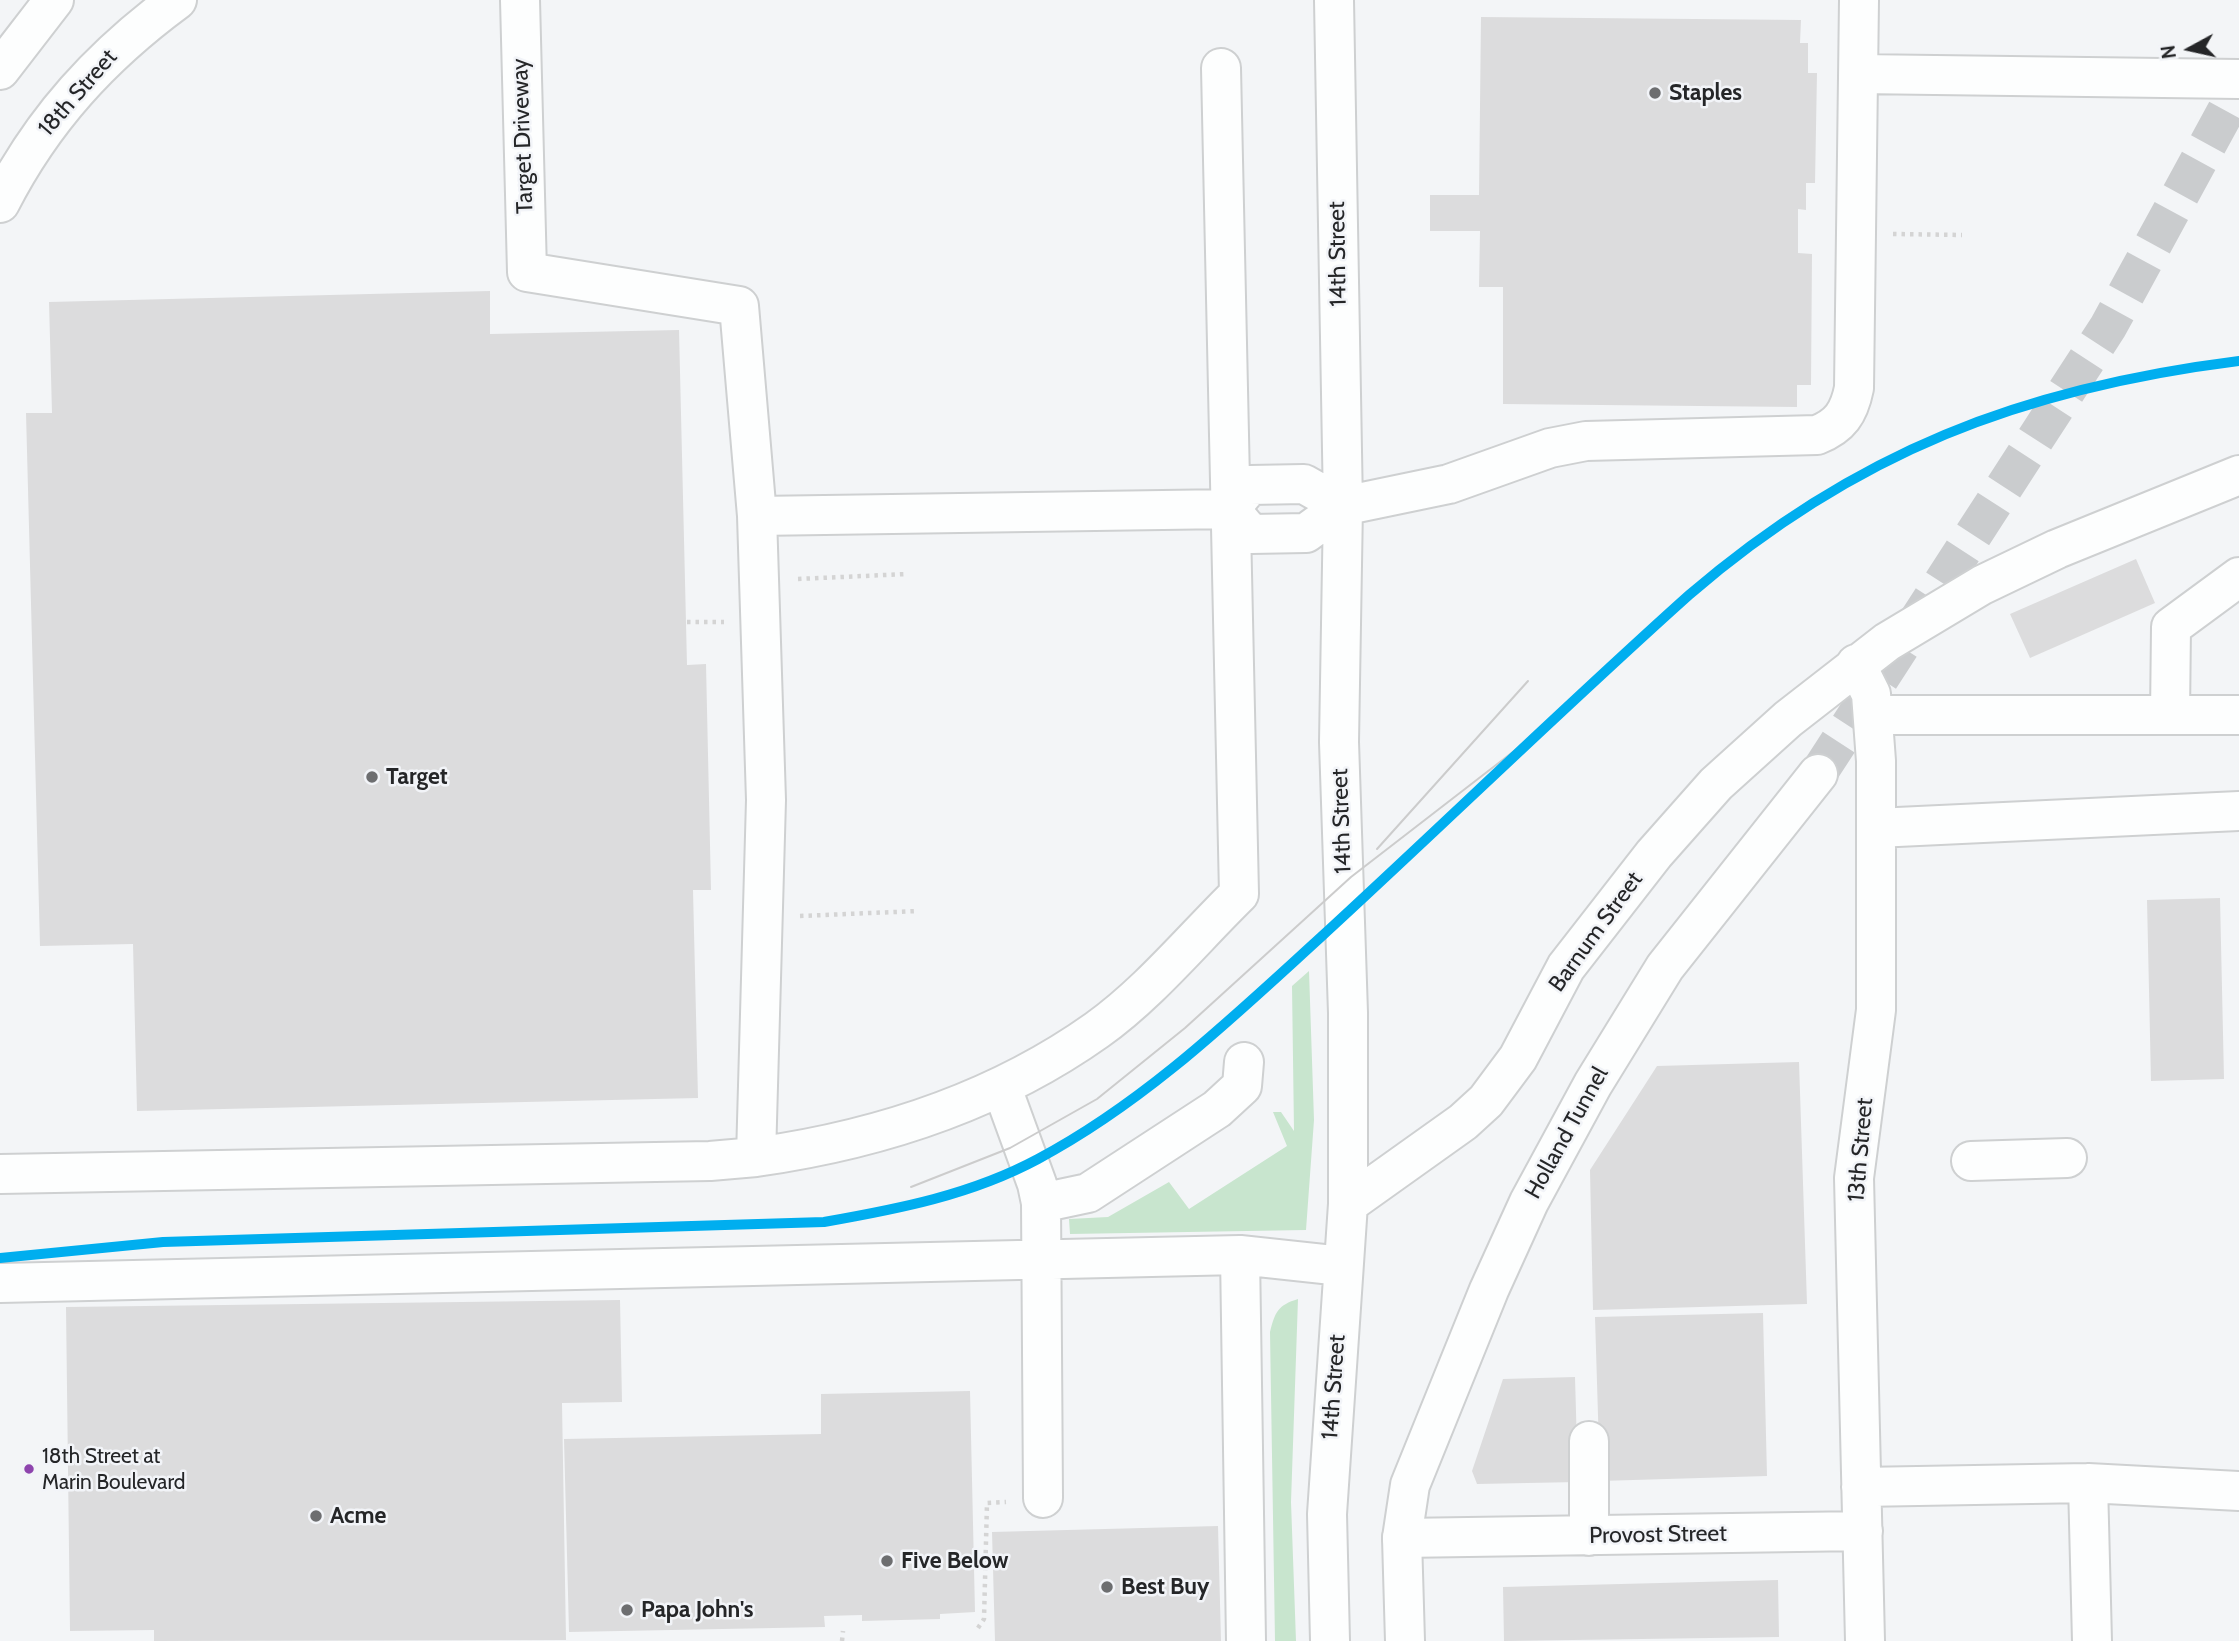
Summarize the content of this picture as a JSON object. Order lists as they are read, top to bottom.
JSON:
{
  "streets": {
    "main road": [
      "18th Street",
      "Target Driveway",
      "14th Street",
      "Barnum Street",
      "Holland Tunnel",
      "13th Street",
      "Provost Street"
    ]
  },
  "crossings": [
    ["14th Street", "Barnum Street"],
    ["Barnum Street", "13th Street"],
    ["Holland Tunnel", "Provost Street"],
    ["13th Street", "Provost Street"]
  ],
  "places": [
    "Staples",
    "Target",
    "18th Street at Marin Boulevard",
    "Acme",
    "Five Below",
    "Best Buy",
    "Papa John's"
  ],
  "north": "left"
}
